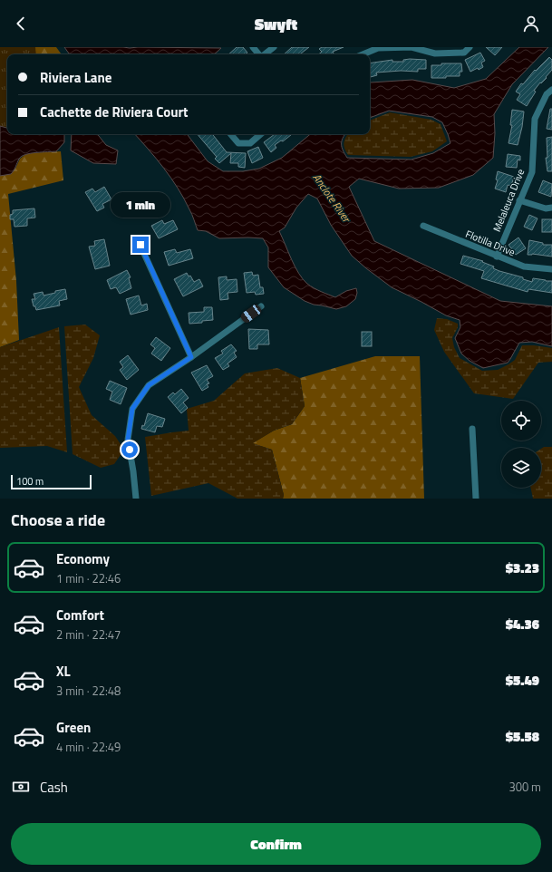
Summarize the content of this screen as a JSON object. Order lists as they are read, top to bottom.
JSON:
{
  "streets": {
    "street": ["Melaleuca Drive", "Flotilla Drive"]
  },
  "crossings": [
    ["Melaleuca Drive", "Flotilla Drive"]
  ],
  "water": ["Anclote River"],
  "scale_bar": "100 m",
  "page": {
    "header": "Swyft",
    "banner": ["Riviera Lane", "Cachette de Riviera Court"],
    "bubble": "1 min",
    "scale": "100 m",
    "heading": "Choose a ride",
    "list": [
      {
        "name": "Economy",
        "note": "1 min · 22:46",
        "value": "$3.23"
      },
      {
        "name": "Comfort",
        "note": "2 min · 22:47",
        "value": "$4.36"
      },
      {
        "name": "XL",
        "note": "3 min · 22:48",
        "value": "$5.49"
      },
      {
        "name": "Green",
        "note": "4 min · 22:49",
        "value": "$5.58"
      }
    ],
    "pay": ["Cash", "300 m"],
    "buttons": "Confirm"
  }
}
